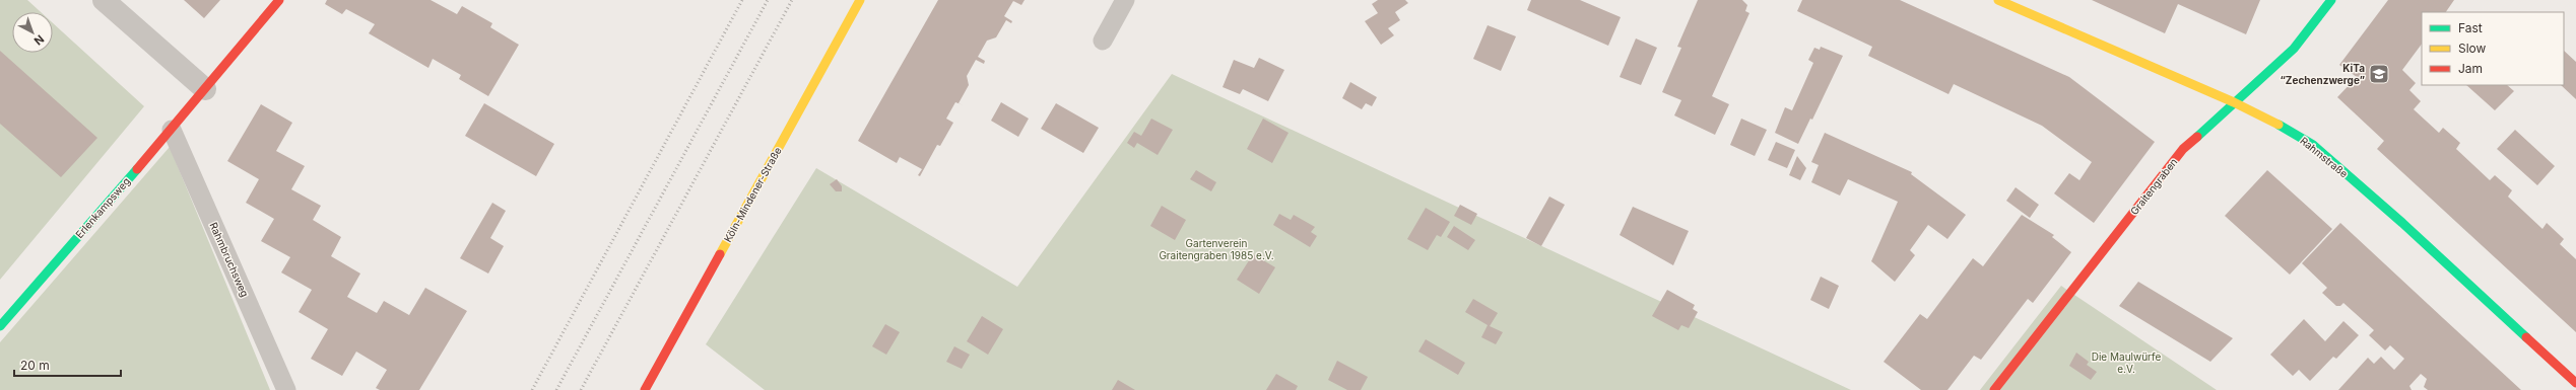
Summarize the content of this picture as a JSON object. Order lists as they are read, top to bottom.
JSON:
{
  "streets": {
    "street": [
      "Rahmstraße",
      "Graitengraben",
      "Köln-Mindener-Straße",
      "Erlenkampsweg"
    ],
    "lane": ["Rahmbruchsweg"]
  },
  "crossings": [
    ["Rahmstraße", "Graitengraben"],
    ["Erlenkampsweg", "Rahmbruchsweg"]
  ],
  "parks": ["Gartenverein Graitengraben 1985 e.V.", "Die Maulwürfe e.V."],
  "places": {
    "school or university": ["KiTa “Zechenzwerge”"]
  },
  "legend": ["Fast", "Slow", "Jam"],
  "scale_bar": "20 m",
  "north": "bottom right"
}
